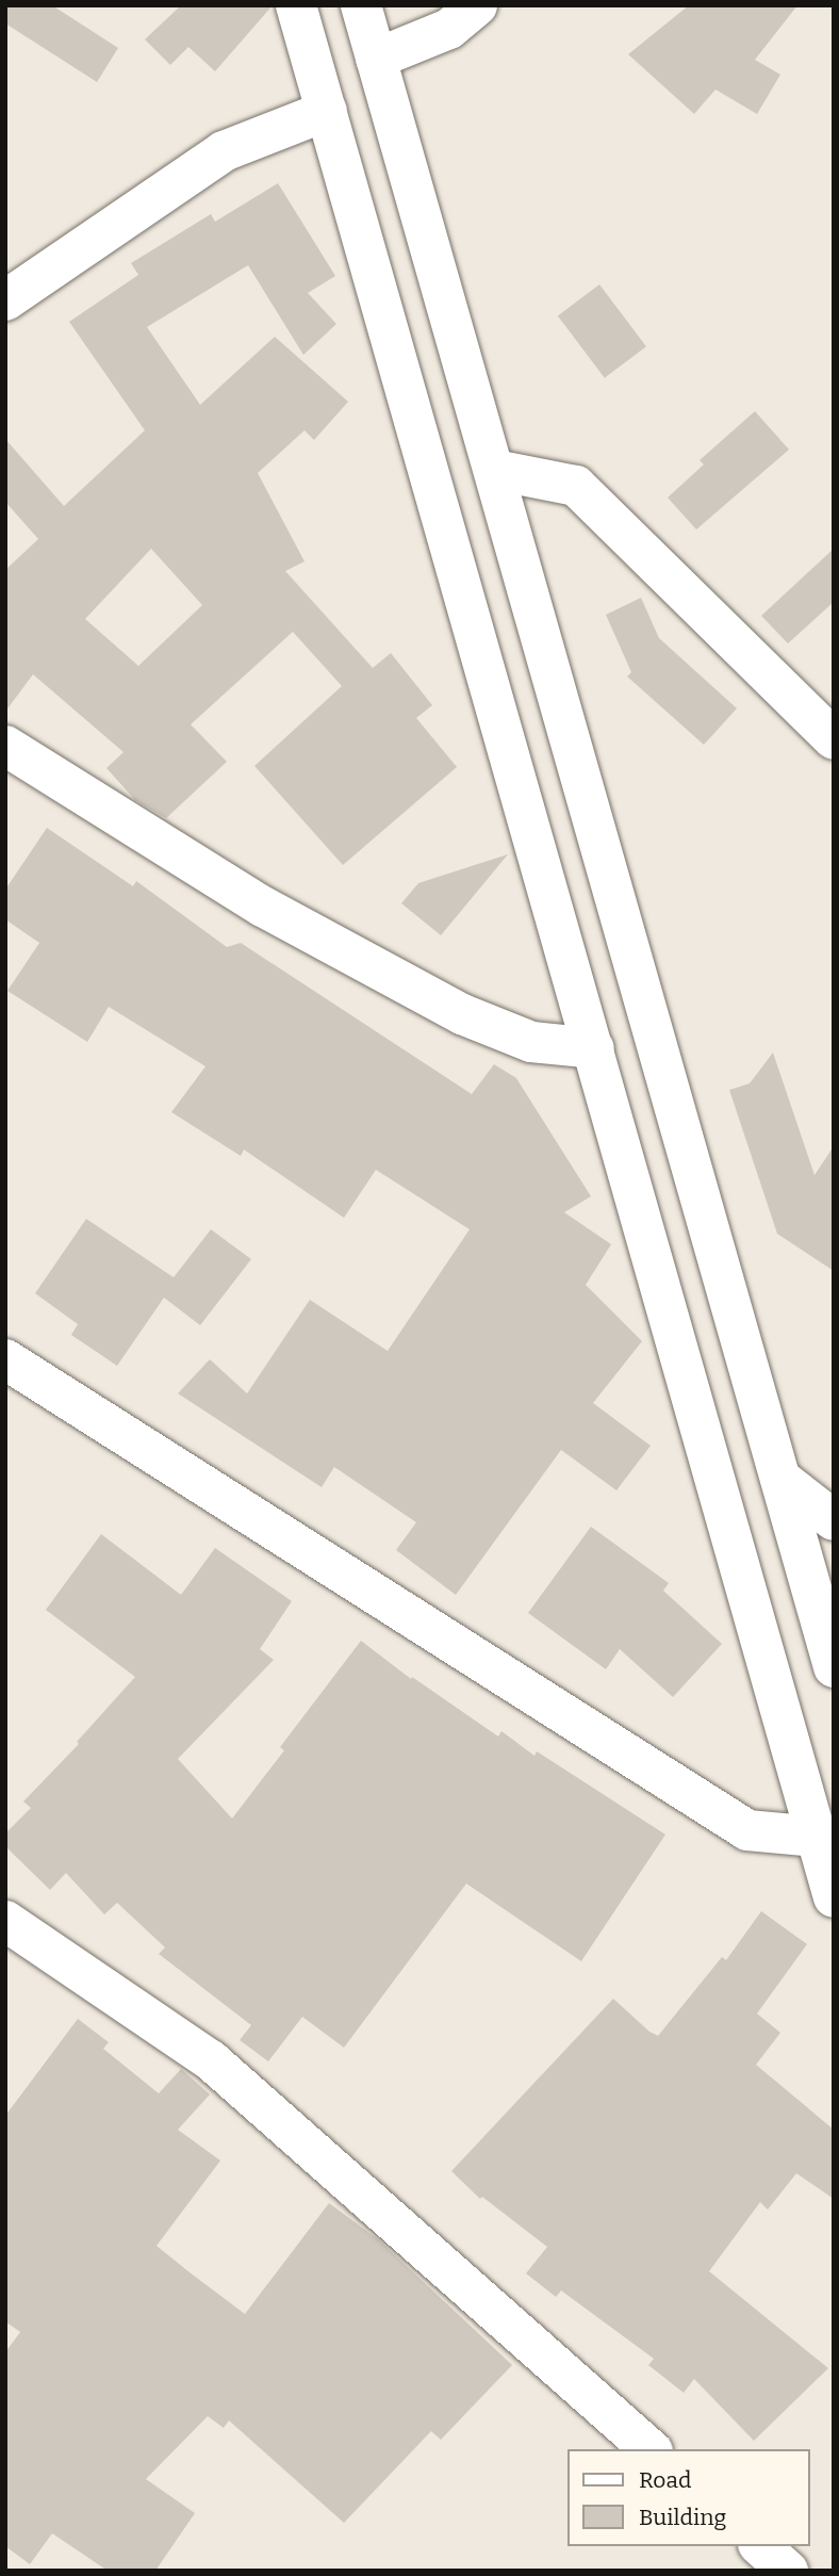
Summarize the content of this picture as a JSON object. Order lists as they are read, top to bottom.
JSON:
{
  "legend": ["Road", "Building"]
}
